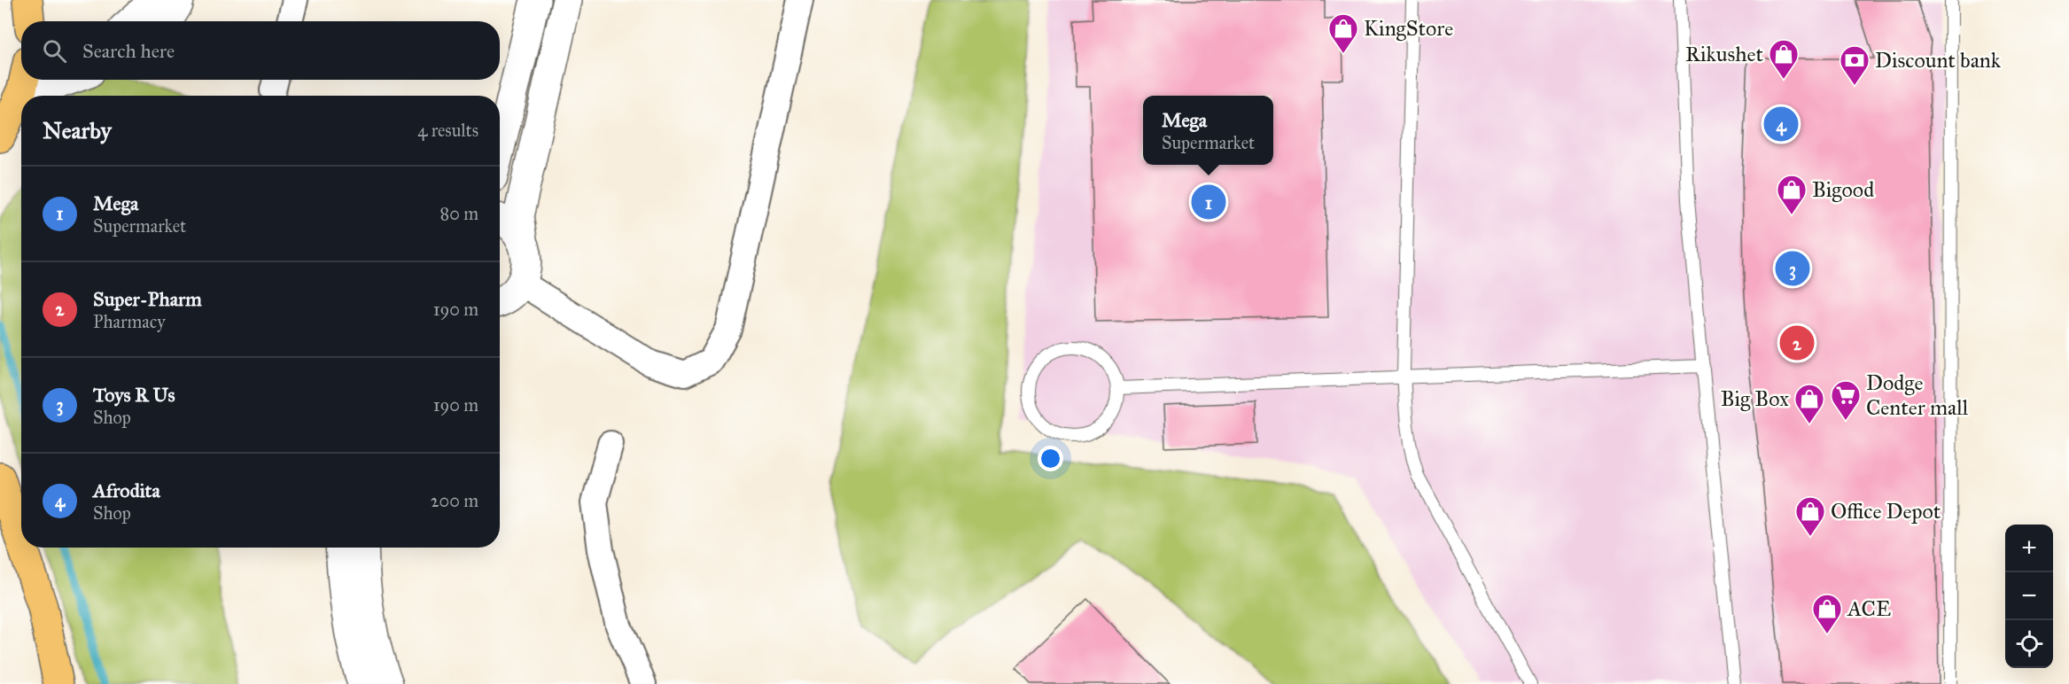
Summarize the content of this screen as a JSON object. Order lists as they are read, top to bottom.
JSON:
{
  "places": {
    "shop": [
      "KingStore",
      "Rikushet",
      "Bigood",
      "Big Box",
      "Office Depot",
      "ACE"
    ],
    "bank": ["Discount bank"],
    "supermarket": ["Dodge Center mall"]
  },
  "page": {
    "search": "Search here",
    "popup": ["Mega", "Supermarket"],
    "heading": ["Nearby", "4 results"],
    "pins": [
      "4",
      "1",
      "3",
      "2"
    ],
    "list": [
      {
        "mark": "1",
        "name": "Mega",
        "note": "Supermarket",
        "value": "80 m"
      },
      {
        "mark": "2",
        "name": "Super-Pharm",
        "note": "Pharmacy",
        "value": "190 m"
      },
      {
        "mark": "3",
        "name": "Toys R Us",
        "note": "Shop",
        "value": "190 m"
      },
      {
        "mark": "4",
        "name": "Afrodita",
        "note": "Shop",
        "value": "200 m"
      }
    ],
    "map_buttons": ["+", "−"]
  }
}
